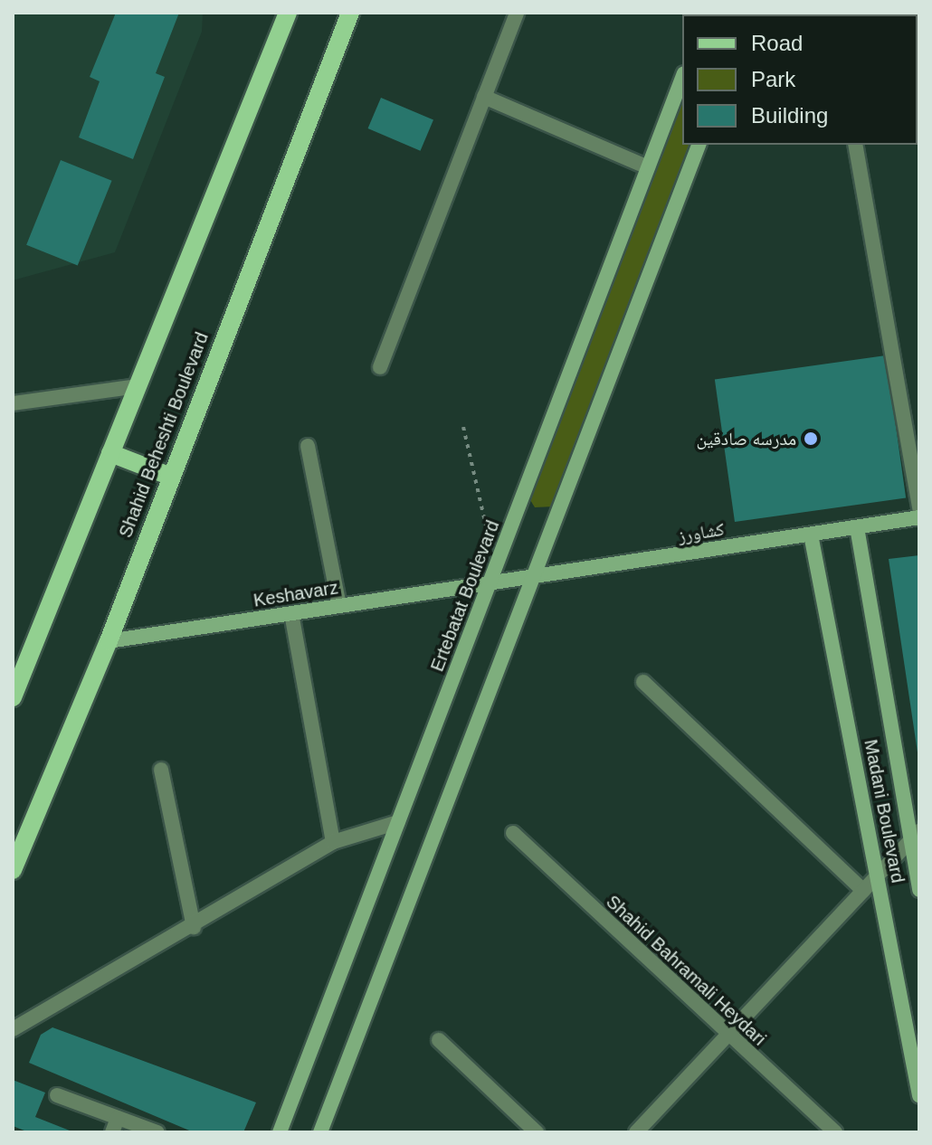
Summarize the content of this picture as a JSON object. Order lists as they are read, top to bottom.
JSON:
{
  "streets": {
    "main road": ["Shahid Beheshti Boulevard"],
    "street": [
      "کشاورز",
      "Keshavarz",
      "Ertebatat Boulevard",
      "Madani Boulevard",
      "Shahid Bahramali Heydari"
    ]
  },
  "crossings": [
    ["Shahid Beheshti Boulevard", "Keshavarz"],
    ["کشاورز", "Keshavarz"],
    ["کشاورز", "Ertebatat Boulevard"],
    ["کشاورز", "Madani Boulevard"],
    ["Keshavarz", "Ertebatat Boulevard"]
  ],
  "places": ["مدرسه صادقین"],
  "legend": ["Road", "Park", "Building"]
}
